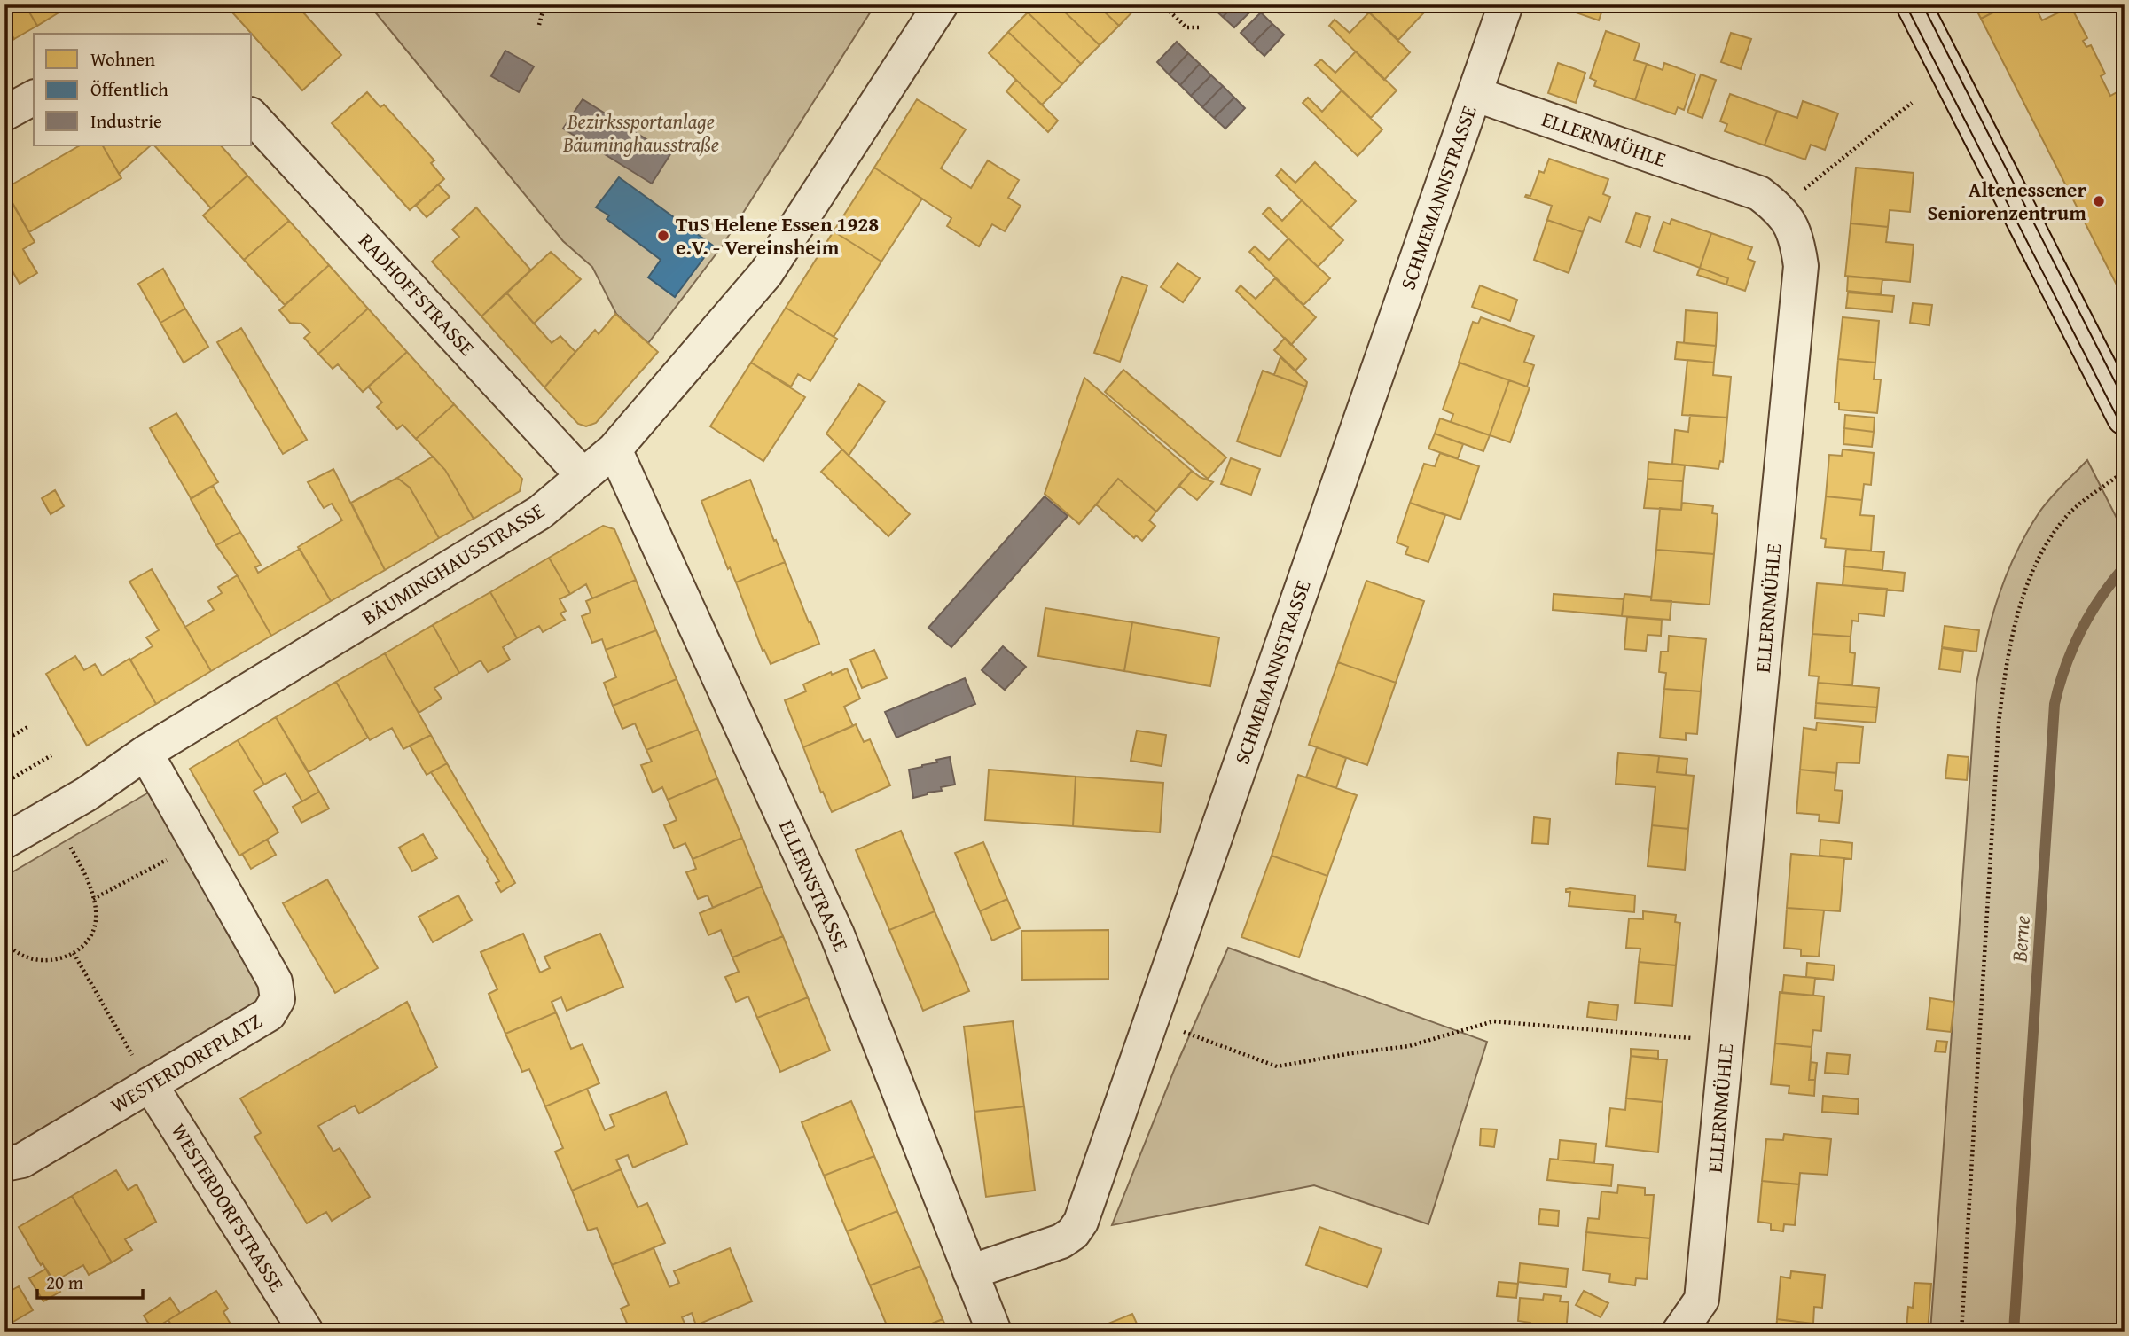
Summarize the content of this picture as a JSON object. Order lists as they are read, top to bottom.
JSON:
{
  "streets": {
    "street": [
      "ELLERNMÜHLE",
      "SCHMEMANNSTRASSE",
      "RADHOFFSTRASSE",
      "BÄUMINGHAUSSTRASSE",
      "ELLERNSTRASSE",
      "WESTERDORFPLATZ",
      "WESTERDORFSTRASSE"
    ]
  },
  "crossings": [
    ["ELLERNMÜHLE", "SCHMEMANNSTRASSE"],
    ["SCHMEMANNSTRASSE", "ELLERNSTRASSE"],
    ["RADHOFFSTRASSE", "BÄUMINGHAUSSTRASSE"],
    ["BÄUMINGHAUSSTRASSE", "ELLERNSTRASSE"],
    ["BÄUMINGHAUSSTRASSE", "WESTERDORFPLATZ"],
    ["WESTERDORFPLATZ", "WESTERDORFSTRASSE"]
  ],
  "water": ["Berne"],
  "parks": ["Bezirkssportanlage Bäuminghausstraße"],
  "places": ["Altenessener Seniorenzentrum", "TuS Helene Essen 1928 e.V. - Vereinsheim"],
  "legend": ["Wohnen", "Öffentlich", "Industrie"],
  "scale_bar": "20 m"
}
